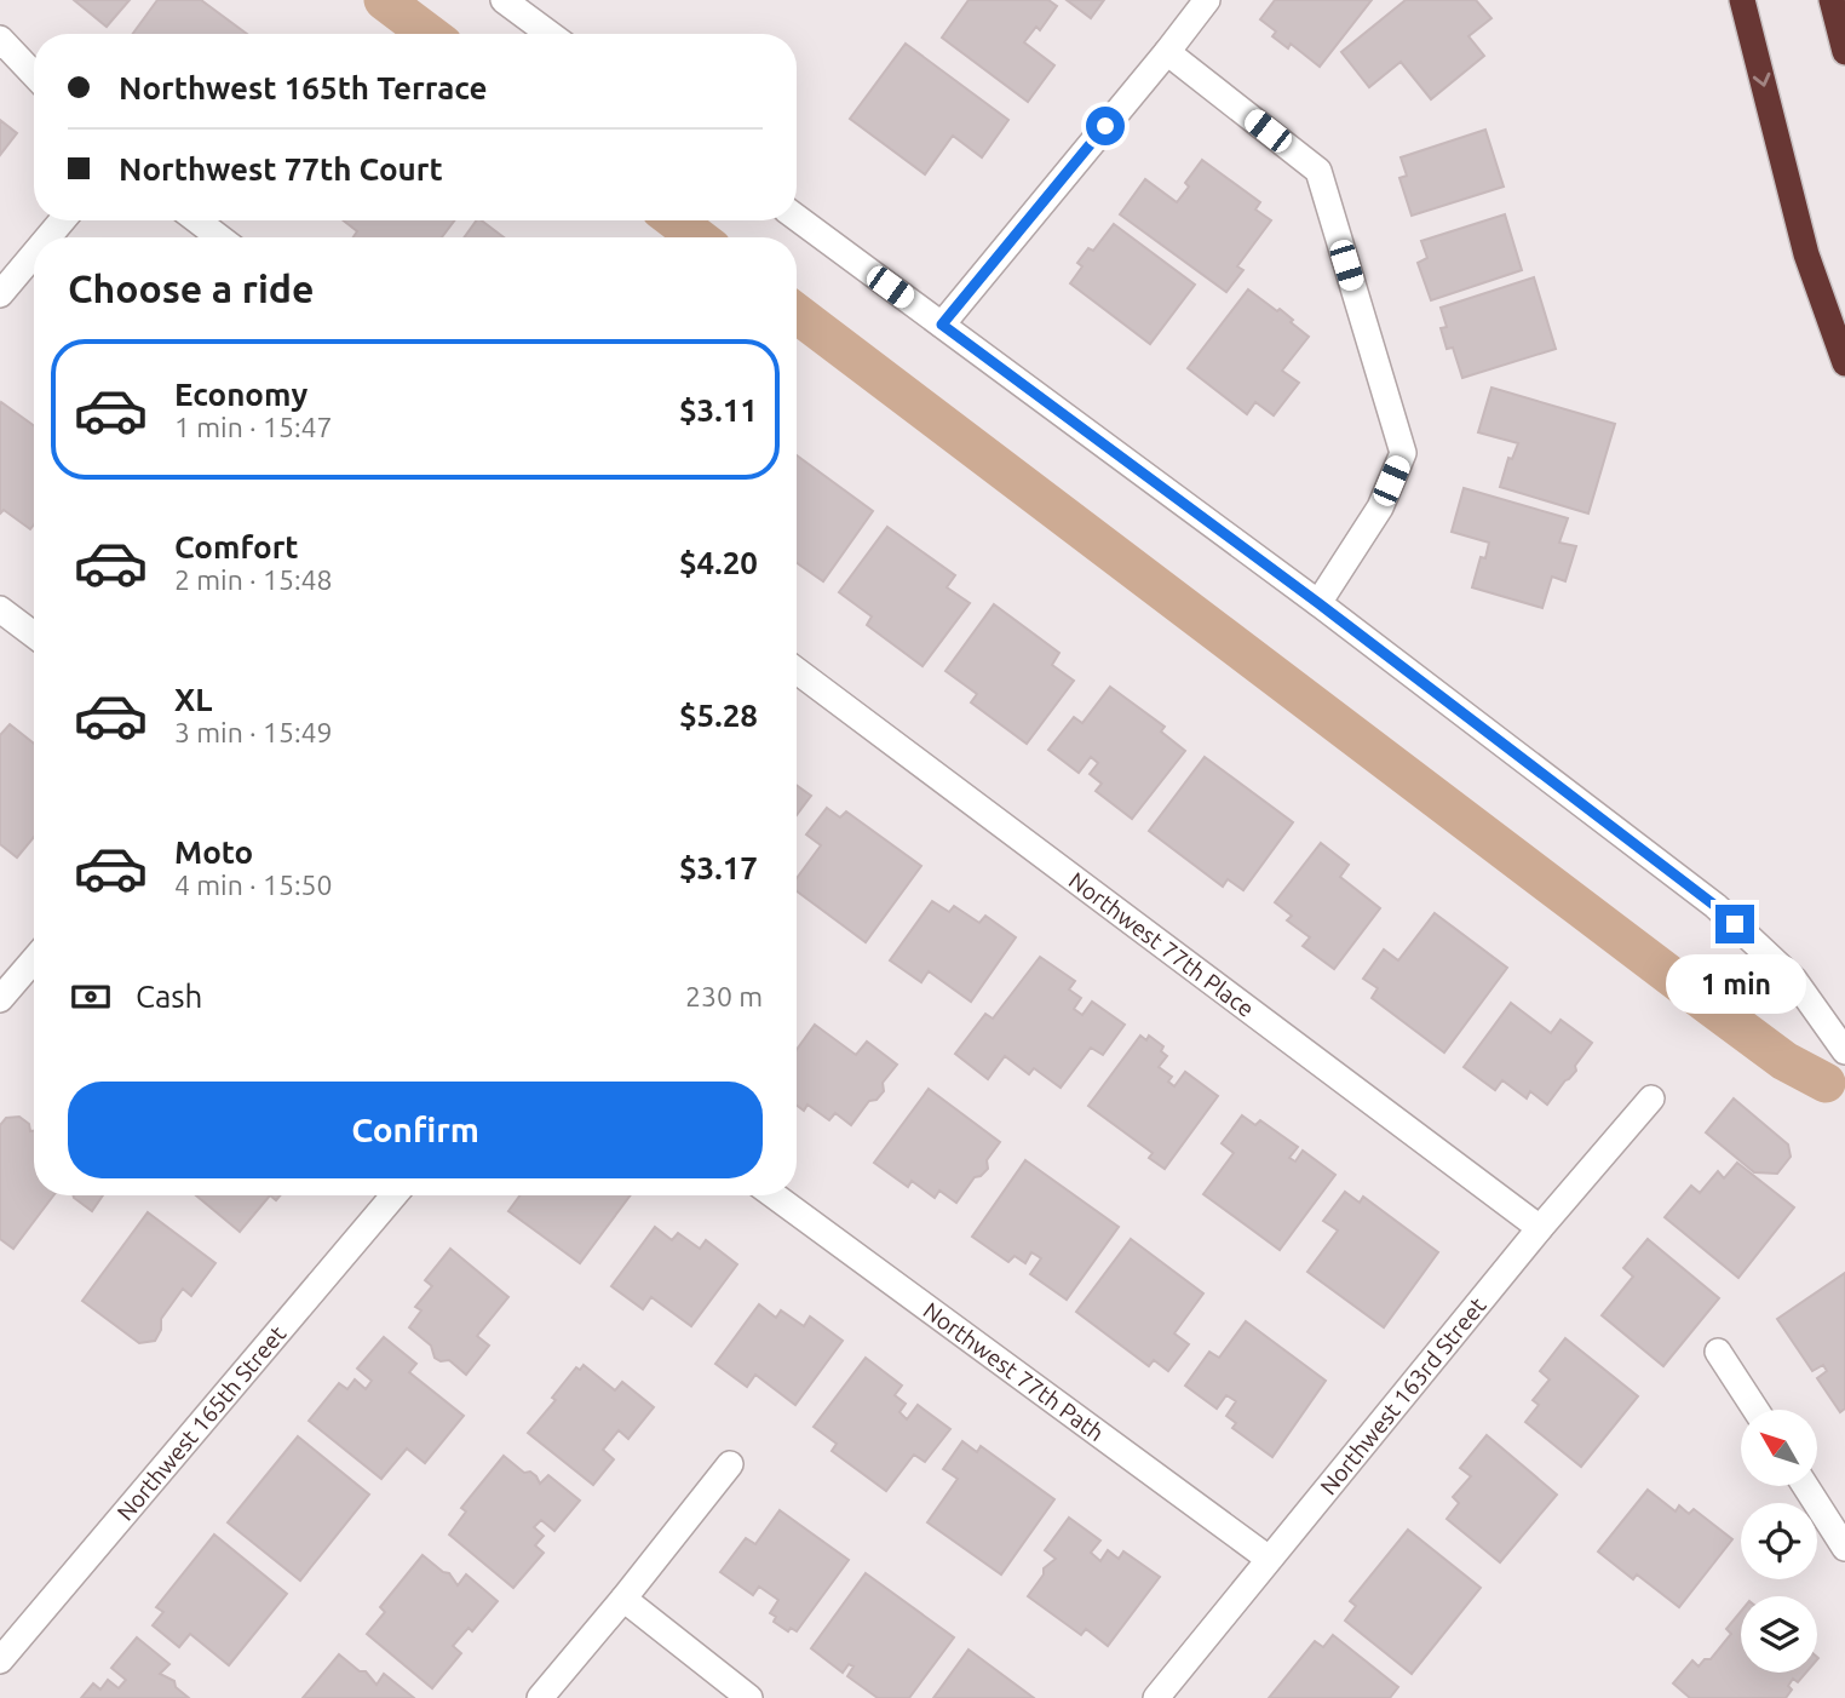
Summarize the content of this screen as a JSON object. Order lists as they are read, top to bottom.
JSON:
{
  "streets": {
    "street": [
      "Northwest 77th Place",
      "Northwest 77th Path",
      "Northwest 163rd Street",
      "Northwest 165th Street"
    ]
  },
  "crossings": [
    ["Northwest 77th Place", "Northwest 163rd Street"],
    ["Northwest 77th Path", "Northwest 163rd Street"]
  ],
  "north": "top left",
  "page": {
    "banner": ["Northwest 165th Terrace", "Northwest 77th Court"],
    "heading": "Choose a ride",
    "list": [
      {
        "name": "Economy",
        "note": "1 min · 15:47",
        "value": "$3.11"
      },
      {
        "name": "Comfort",
        "note": "2 min · 15:48",
        "value": "$4.20"
      },
      {
        "name": "XL",
        "note": "3 min · 15:49",
        "value": "$5.28"
      },
      {
        "name": "Moto",
        "note": "4 min · 15:50",
        "value": "$3.17"
      }
    ],
    "pay": ["Cash", "230 m"],
    "bubble": "1 min",
    "buttons": "Confirm"
  }
}
